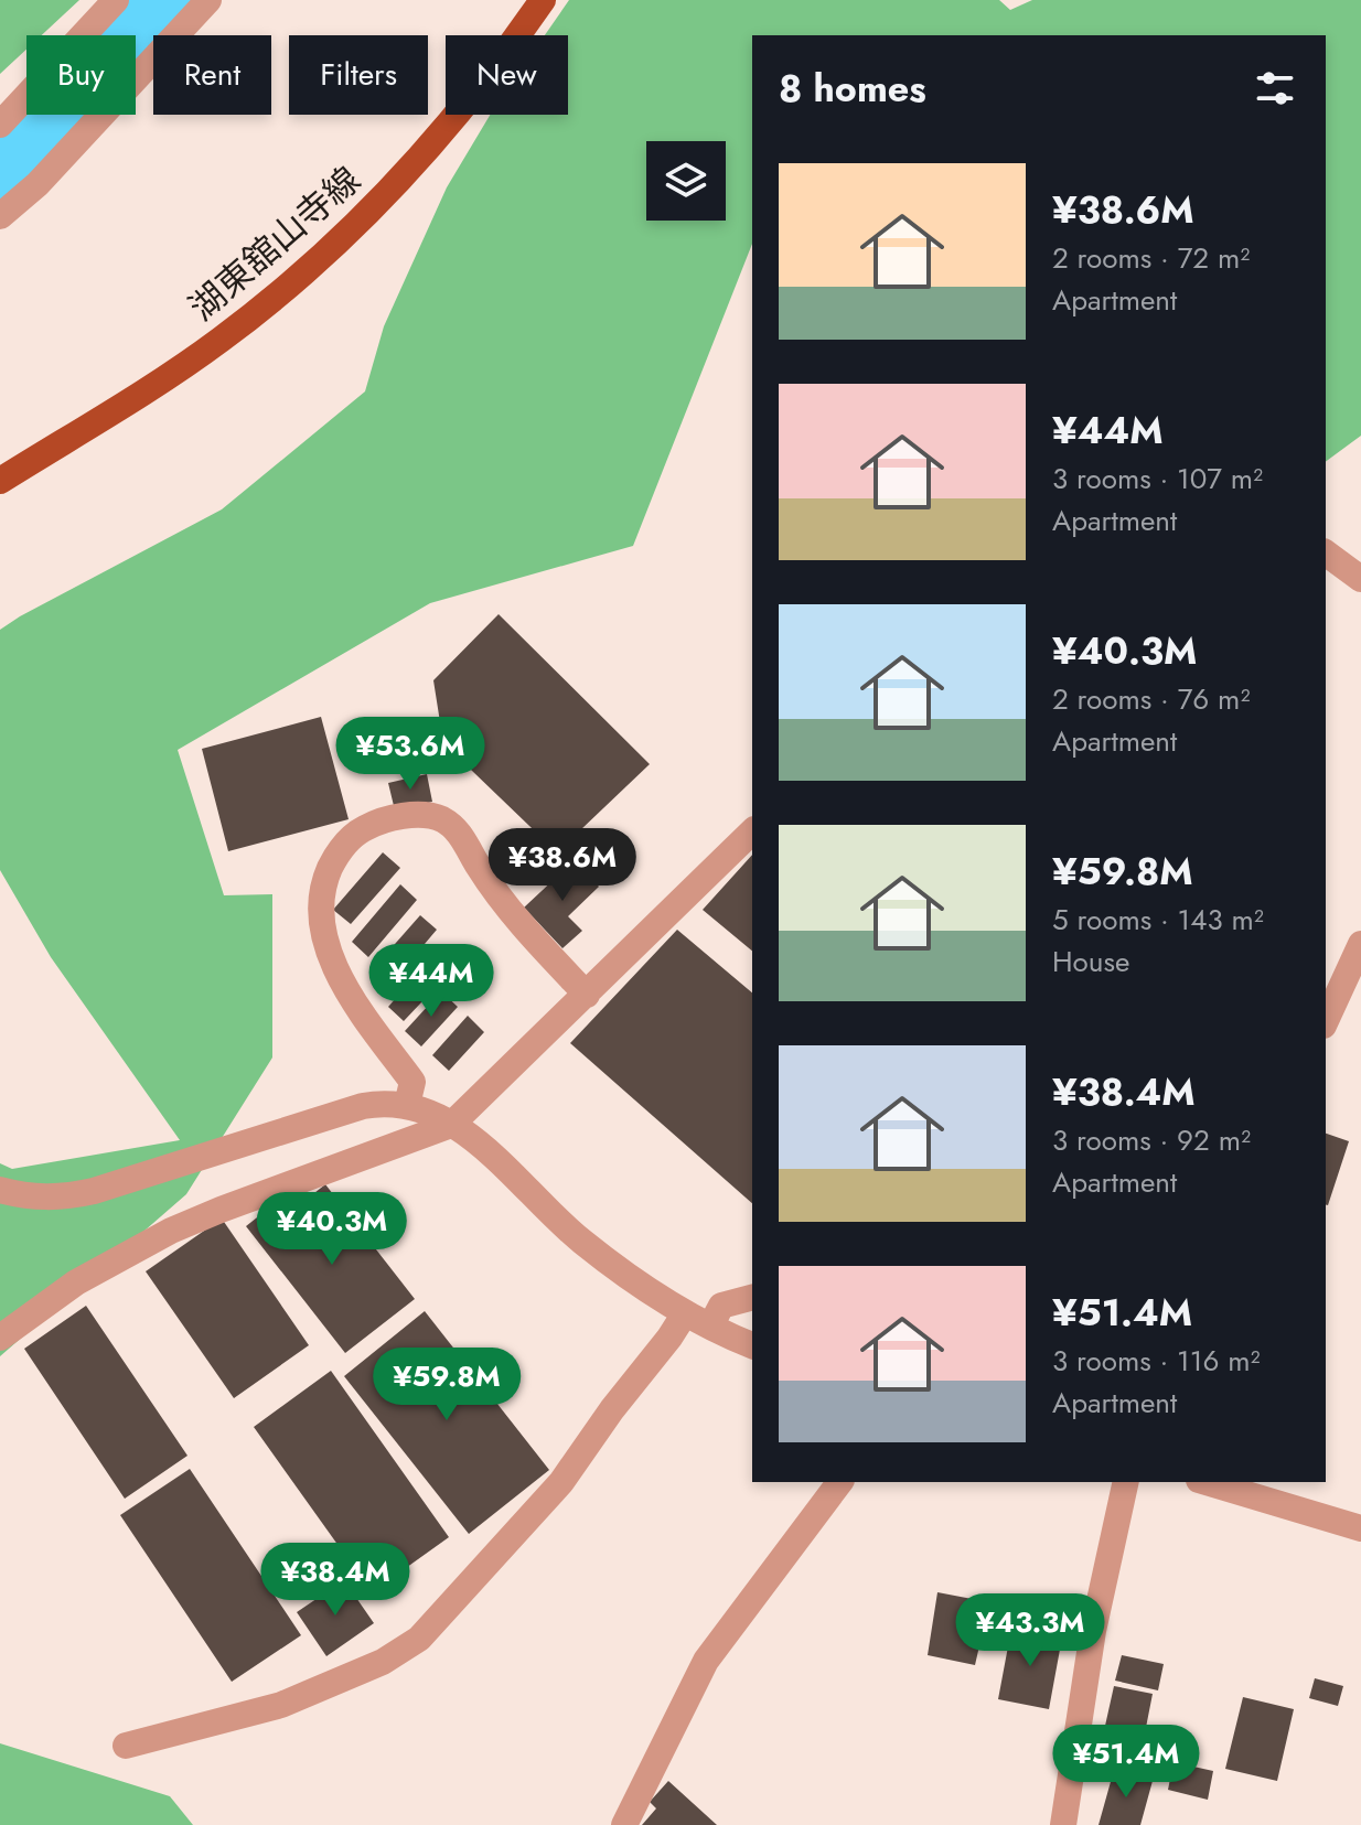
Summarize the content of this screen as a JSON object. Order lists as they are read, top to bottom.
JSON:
{
  "streets": {
    "main road": ["湖東舘山寺線"]
  },
  "page": {
    "chip": [
      "Buy",
      "Rent",
      "Filters",
      "New"
    ],
    "heading": "8 homes",
    "list": [
      {
        "name": "¥38.6M",
        "note": "2 rooms · 72 m² · Apartment"
      },
      {
        "name": "¥44M",
        "note": "3 rooms · 107 m² · Apartment"
      },
      {
        "name": "¥40.3M",
        "note": "2 rooms · 76 m² · Apartment"
      },
      {
        "name": "¥59.8M",
        "note": "5 rooms · 143 m² · House"
      },
      {
        "name": "¥38.4M",
        "note": "3 rooms · 92 m² · Apartment"
      },
      {
        "name": "¥51.4M",
        "note": "3 rooms · 116 m² · Apartment"
      }
    ],
    "price": [
      "¥53.6M",
      "¥38.6M",
      "¥44M",
      "¥40.3M",
      "¥59.8M",
      "¥38.4M",
      "¥43.3M",
      "¥51.4M"
    ]
  }
}
